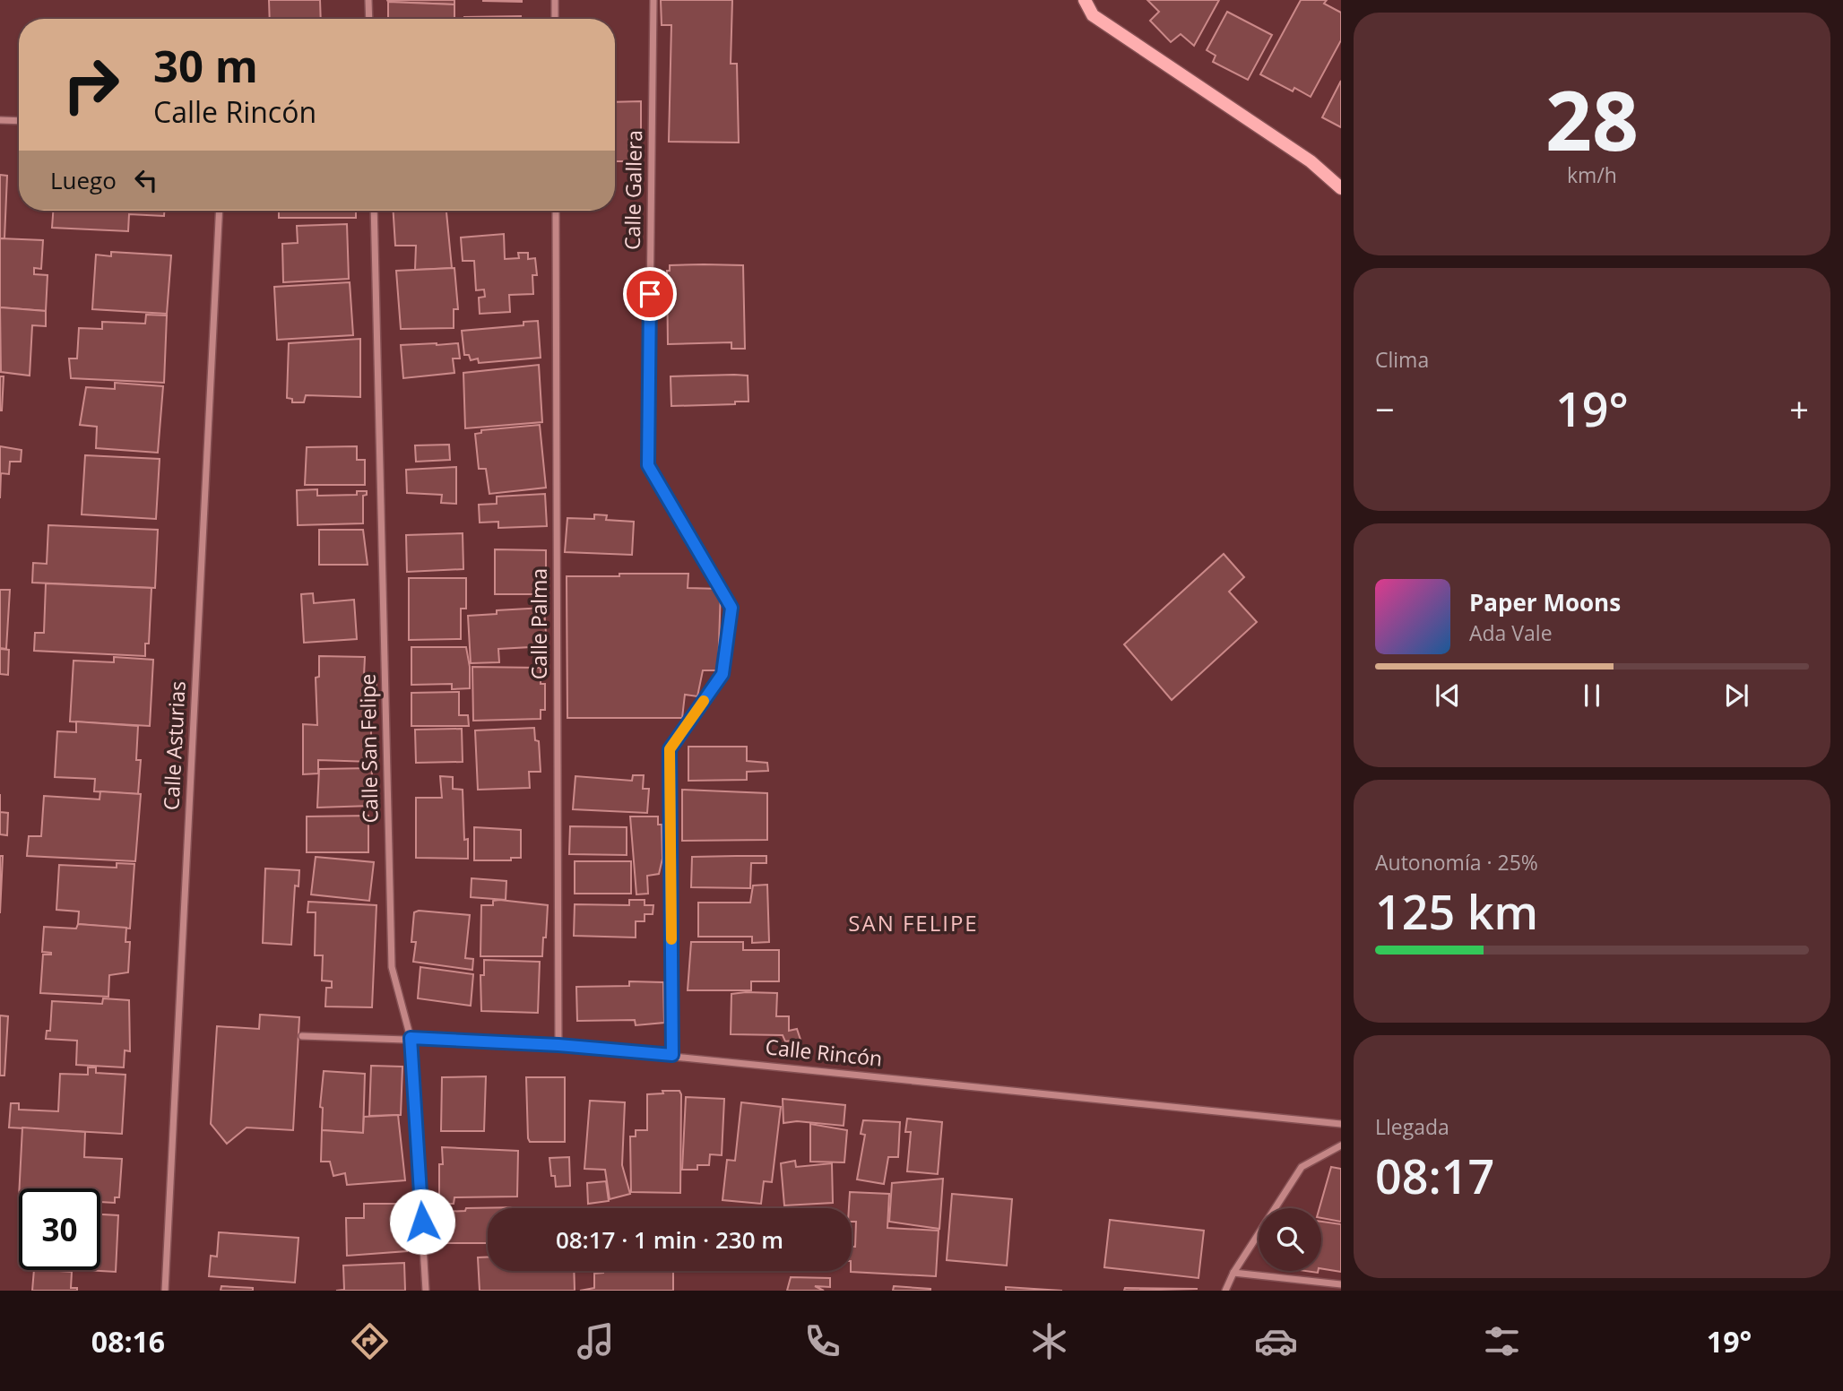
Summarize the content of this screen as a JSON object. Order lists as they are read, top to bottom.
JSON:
{
  "streets": {
    "street": [
      "Calle Gallera",
      "Calle Palma",
      "Calle Asturias",
      "Calle San Felipe",
      "Calle Rincón"
    ]
  },
  "crossings": [
    ["Calle Gallera", "Calle Rincón"],
    ["Calle Palma", "Calle Rincón"],
    ["Calle San Felipe", "Calle Rincón"]
  ],
  "districts": ["SAN FELIPE"],
  "page": {
    "tile": [
      ["28", "km/h"],
      "Clima",
      ["Autonomía · 25%", "125 km"],
      ["Llegada", "08:17"]
    ],
    "turn": ["30 m", "Calle Rincón"],
    "then": "Luego",
    "heat": ["−", "19°", "+"],
    "song": ["Paper Moons", "Ada Vale"],
    "limit": "30",
    "trip": "08:17 · 1 min · 230 m",
    "tabs": ["08:16", "19°"]
  }
}
